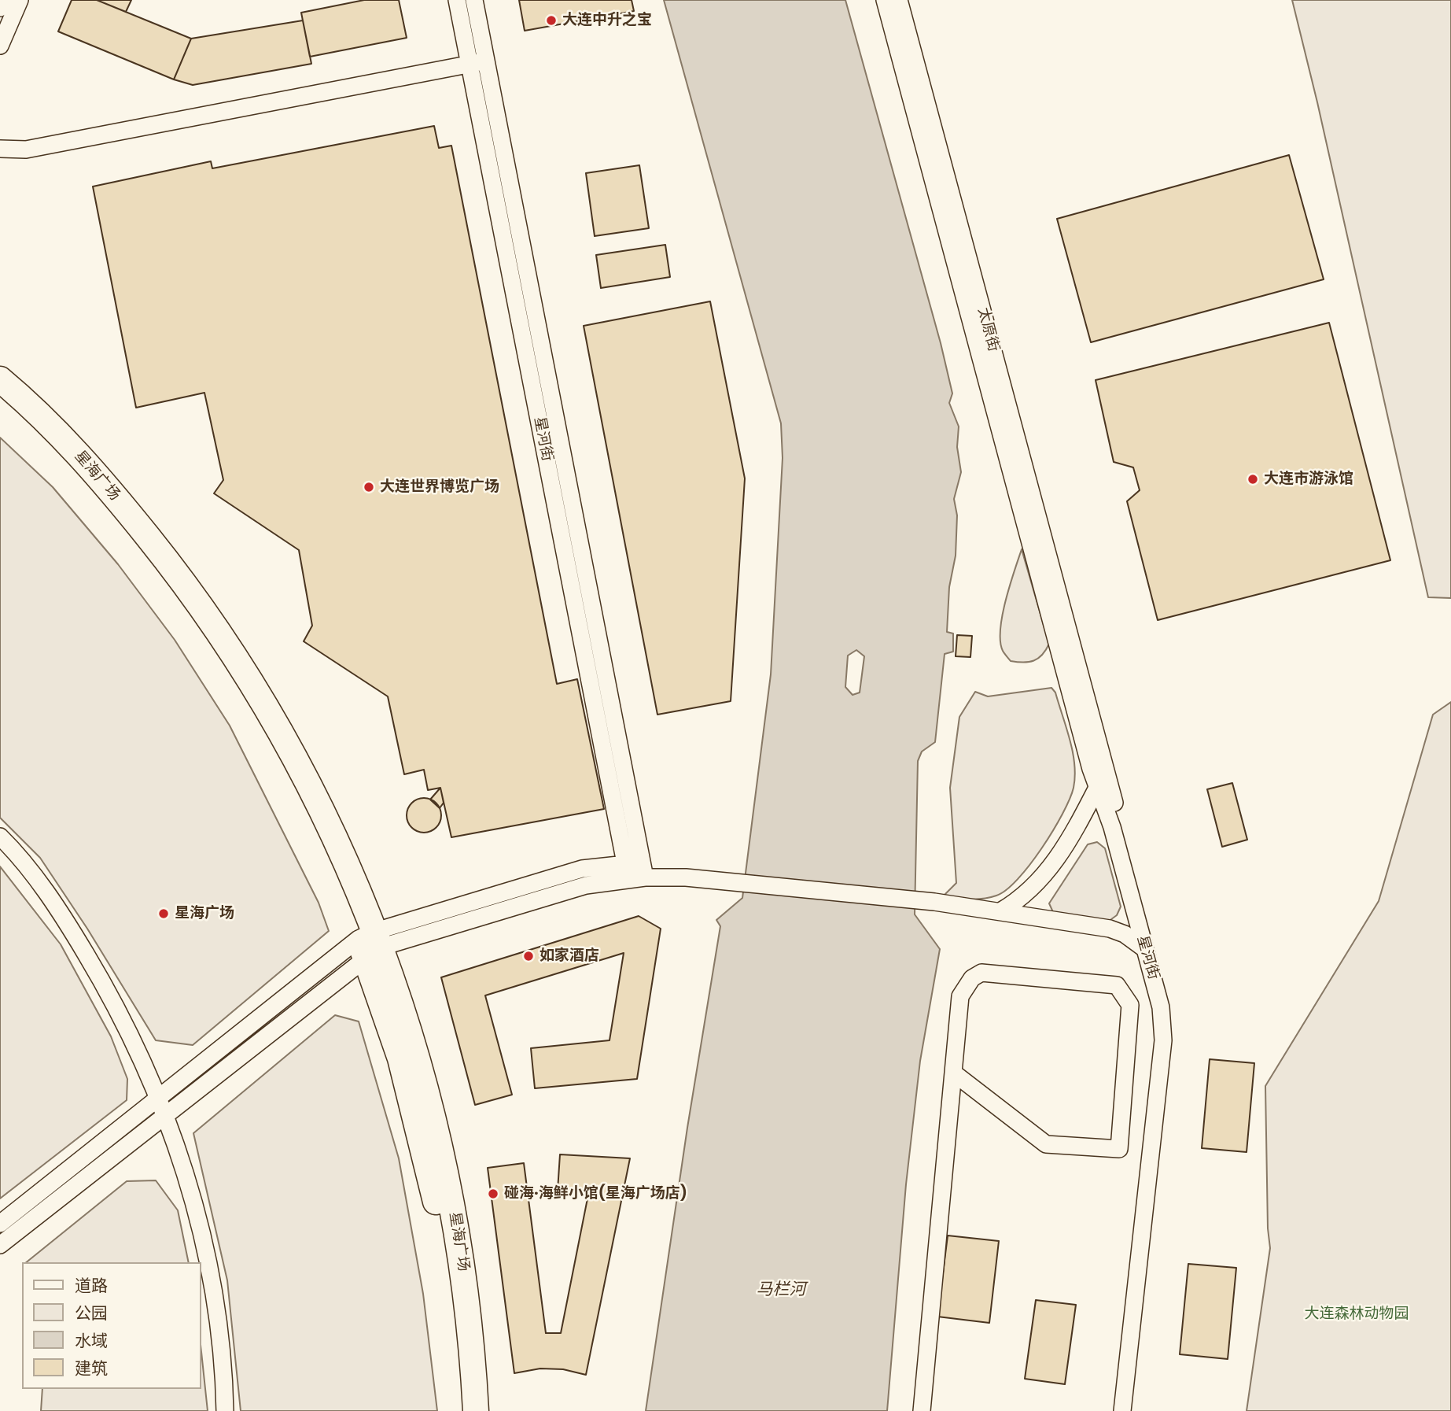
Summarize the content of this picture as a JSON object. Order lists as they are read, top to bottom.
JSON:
{
  "streets": {
    "highway": ["星海广场"],
    "street": ["太原街", "星河街"]
  },
  "crossings": [
    ["太原街", "星河街"]
  ],
  "water": ["马栏河"],
  "parks": ["大连森林动物园"],
  "places": [
    "大连中升之宝",
    "大连市游泳馆",
    "大连世界博览广场",
    "星海广场",
    "如家酒店",
    "碰海·海鲜小馆(星海广场店)"
  ],
  "legend": [
    "道路",
    "公园",
    "水域",
    "建筑"
  ]
}
